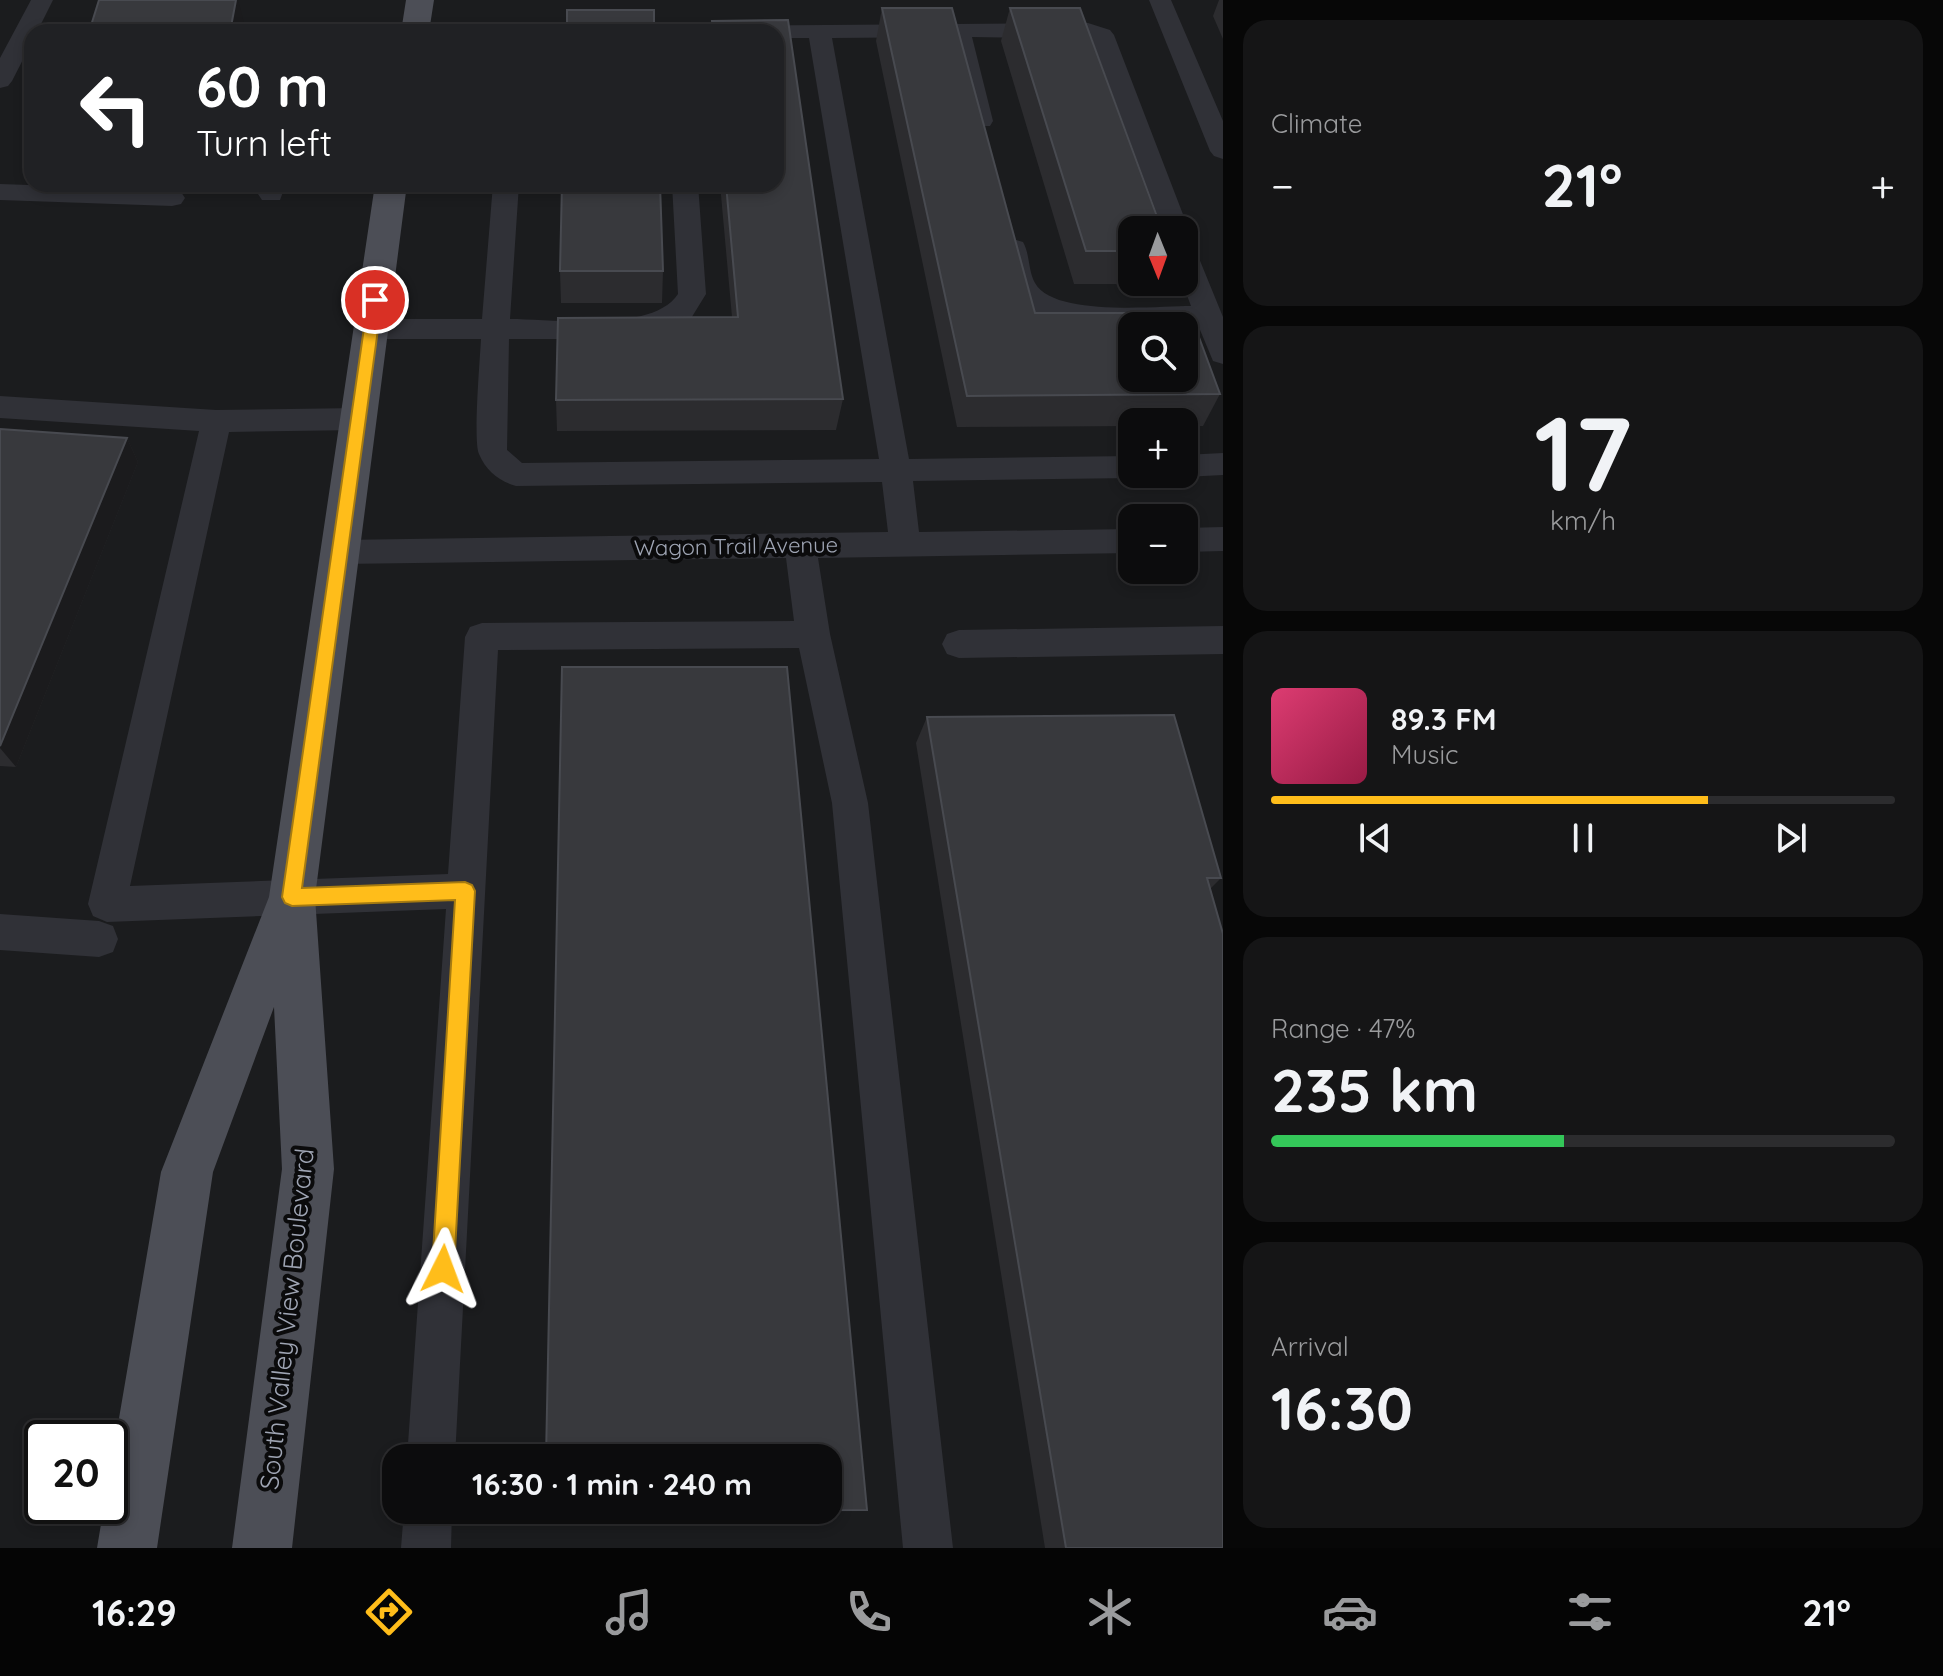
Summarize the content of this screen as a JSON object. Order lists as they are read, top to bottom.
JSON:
{
  "streets": {
    "main road": ["South Valley View Boulevard"],
    "street": ["Wagon Trail Avenue"]
  },
  "crossings": [
    ["Wagon Trail Avenue", "South Valley View Boulevard"]
  ],
  "north": "bottom",
  "page": {
    "tile": [
      "Climate",
      ["17", "km/h"],
      ["Range · 47%", "235 km"],
      ["Arrival", "16:30"]
    ],
    "turn": ["60 m", "Turn left"],
    "heat": ["−", "21°", "+"],
    "map_buttons": ["+", "−"],
    "song": ["89.3 FM", "Music"],
    "limit": "20",
    "trip": "16:30 · 1 min · 240 m",
    "tabs": ["16:29", "21°"]
  }
}
